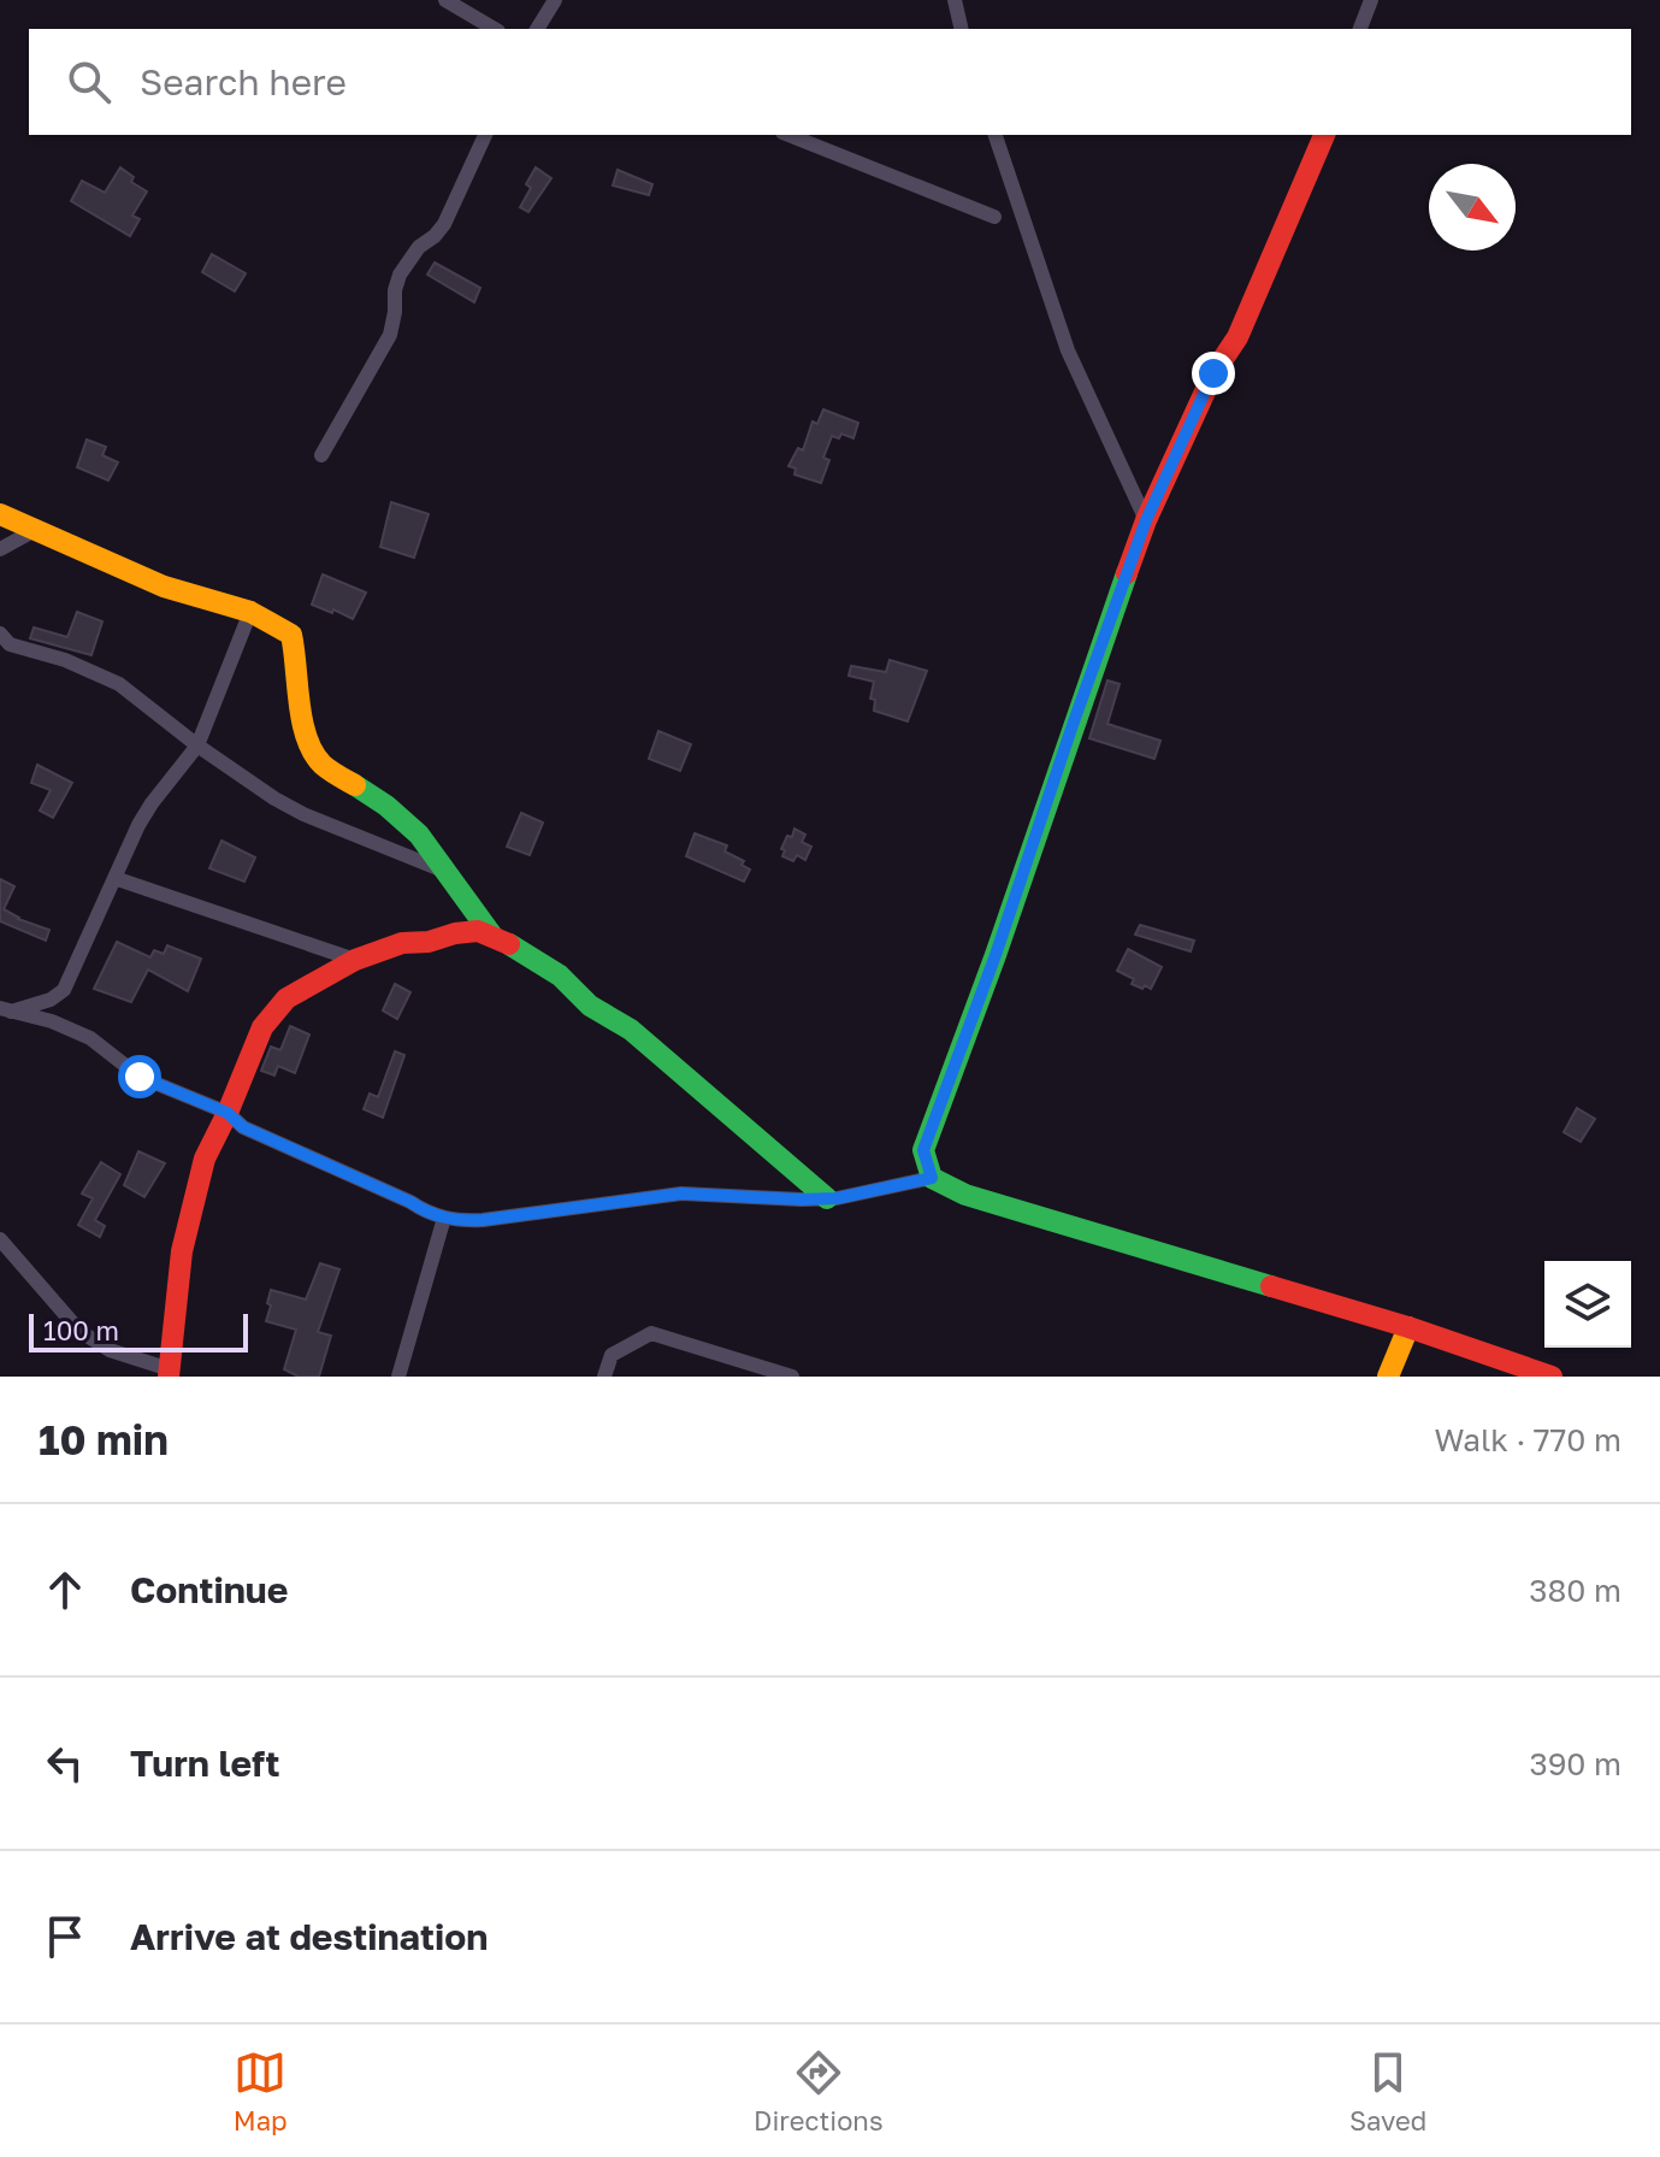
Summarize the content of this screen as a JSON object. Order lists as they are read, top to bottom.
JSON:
{
  "scale_bar": "100 m",
  "north": "bottom right",
  "page": {
    "search": "Search here",
    "scale": "100 m",
    "heading": ["10 min", "Walk · 770 m"],
    "list": [
      ["Continue", "380 m"],
      ["Turn left", "390 m"],
      "Arrive at destination"
    ],
    "nav": ["Map", "Directions", "Saved"]
  }
}
